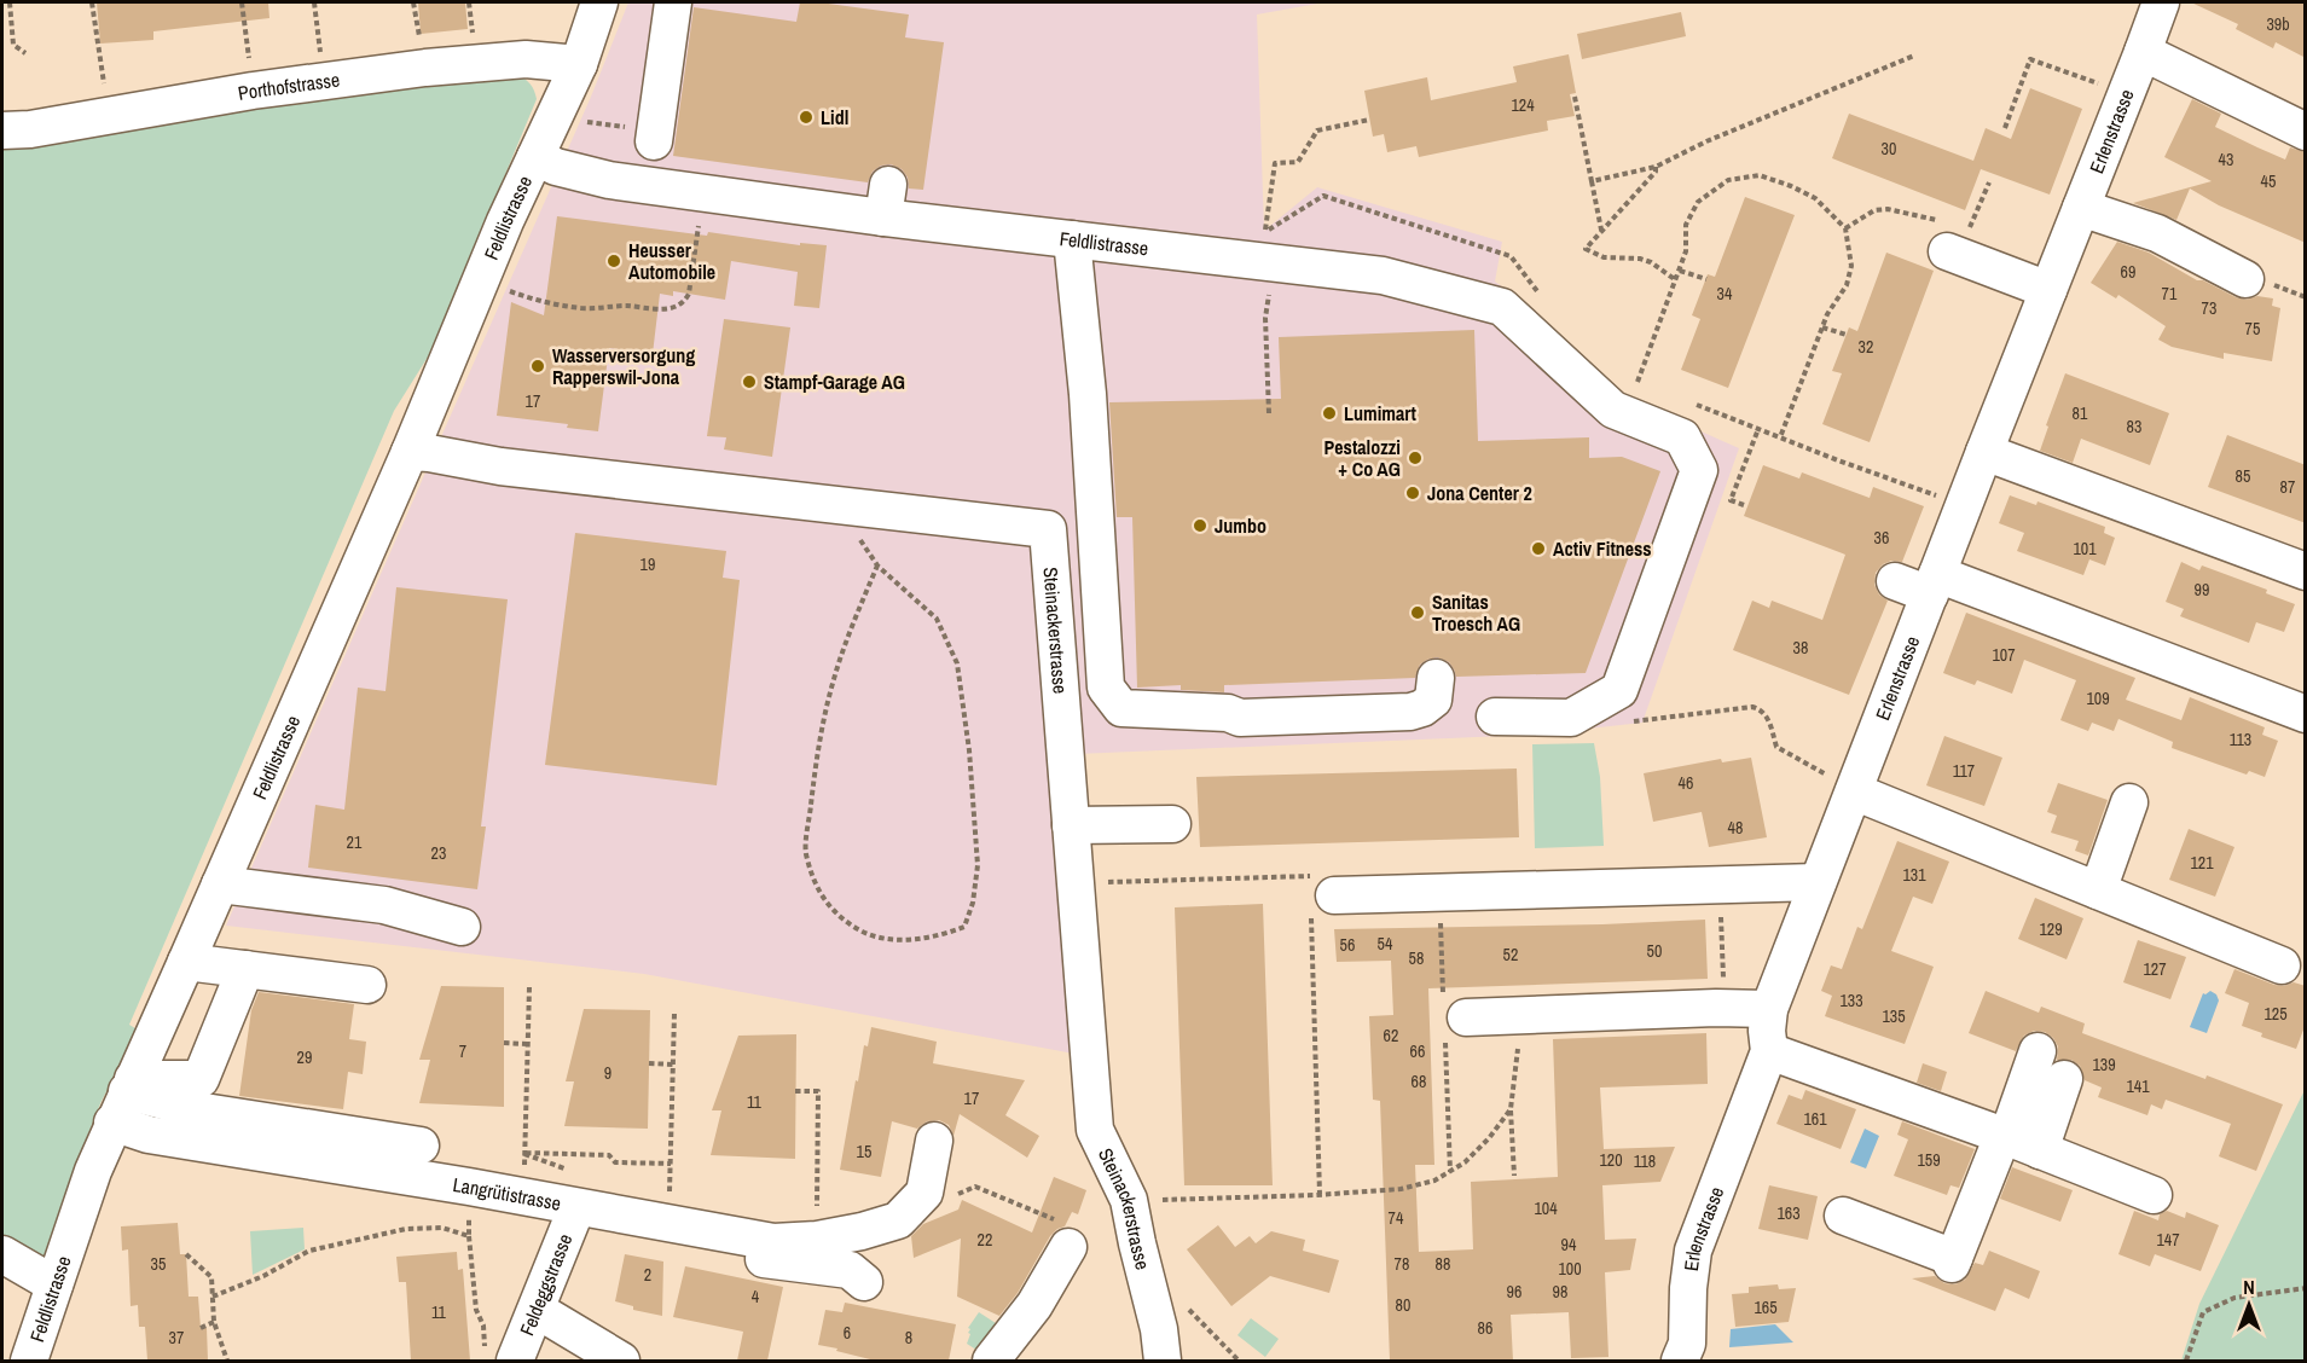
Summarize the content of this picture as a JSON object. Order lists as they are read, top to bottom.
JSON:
{
  "streets": {
    "street": [
      "Porthofstrasse",
      "Erlenstrasse",
      "Feldlistrasse",
      "Steinackerstrasse",
      "Langrütistrasse",
      "Feldeggstrasse"
    ]
  },
  "crossings": [
    ["Porthofstrasse", "Feldlistrasse"],
    ["Feldlistrasse", "Steinackerstrasse"],
    ["Feldlistrasse", "Langrütistrasse"],
    ["Langrütistrasse", "Feldeggstrasse"]
  ],
  "places": [
    "Lidl",
    "Heusser Automobile",
    "Wasserversorgung Rapperswil-Jona",
    "Stampf-Garage AG",
    "Lumimart",
    "Pestalozzi + Co AG",
    "Jona Center 2",
    "Jumbo",
    "Activ Fitness",
    "Sanitas Troesch AG"
  ],
  "house_numbers": [
    "39b",
    "124",
    "30",
    "43",
    "45",
    "69",
    "34",
    "71",
    "73",
    "75",
    "32",
    "17",
    "81",
    "83",
    "85",
    "87",
    "36",
    "101",
    "19",
    "99",
    "38",
    "107",
    "109",
    "113",
    "117",
    "46",
    "48",
    "21",
    "23",
    "121",
    "131",
    "129",
    "54",
    "56",
    "50",
    "52",
    "58",
    "127",
    "133",
    "125",
    "135",
    "62",
    "7",
    "66",
    "29",
    "139",
    "9",
    "68",
    "141",
    "17",
    "11",
    "161",
    "15",
    "120",
    "159",
    "118",
    "104",
    "163",
    "74",
    "22",
    "147",
    "94",
    "35",
    "78",
    "88",
    "100",
    "2",
    "96",
    "98",
    "4",
    "80",
    "165",
    "11",
    "86",
    "6",
    "37",
    "8"
  ],
  "north": "top"
}
